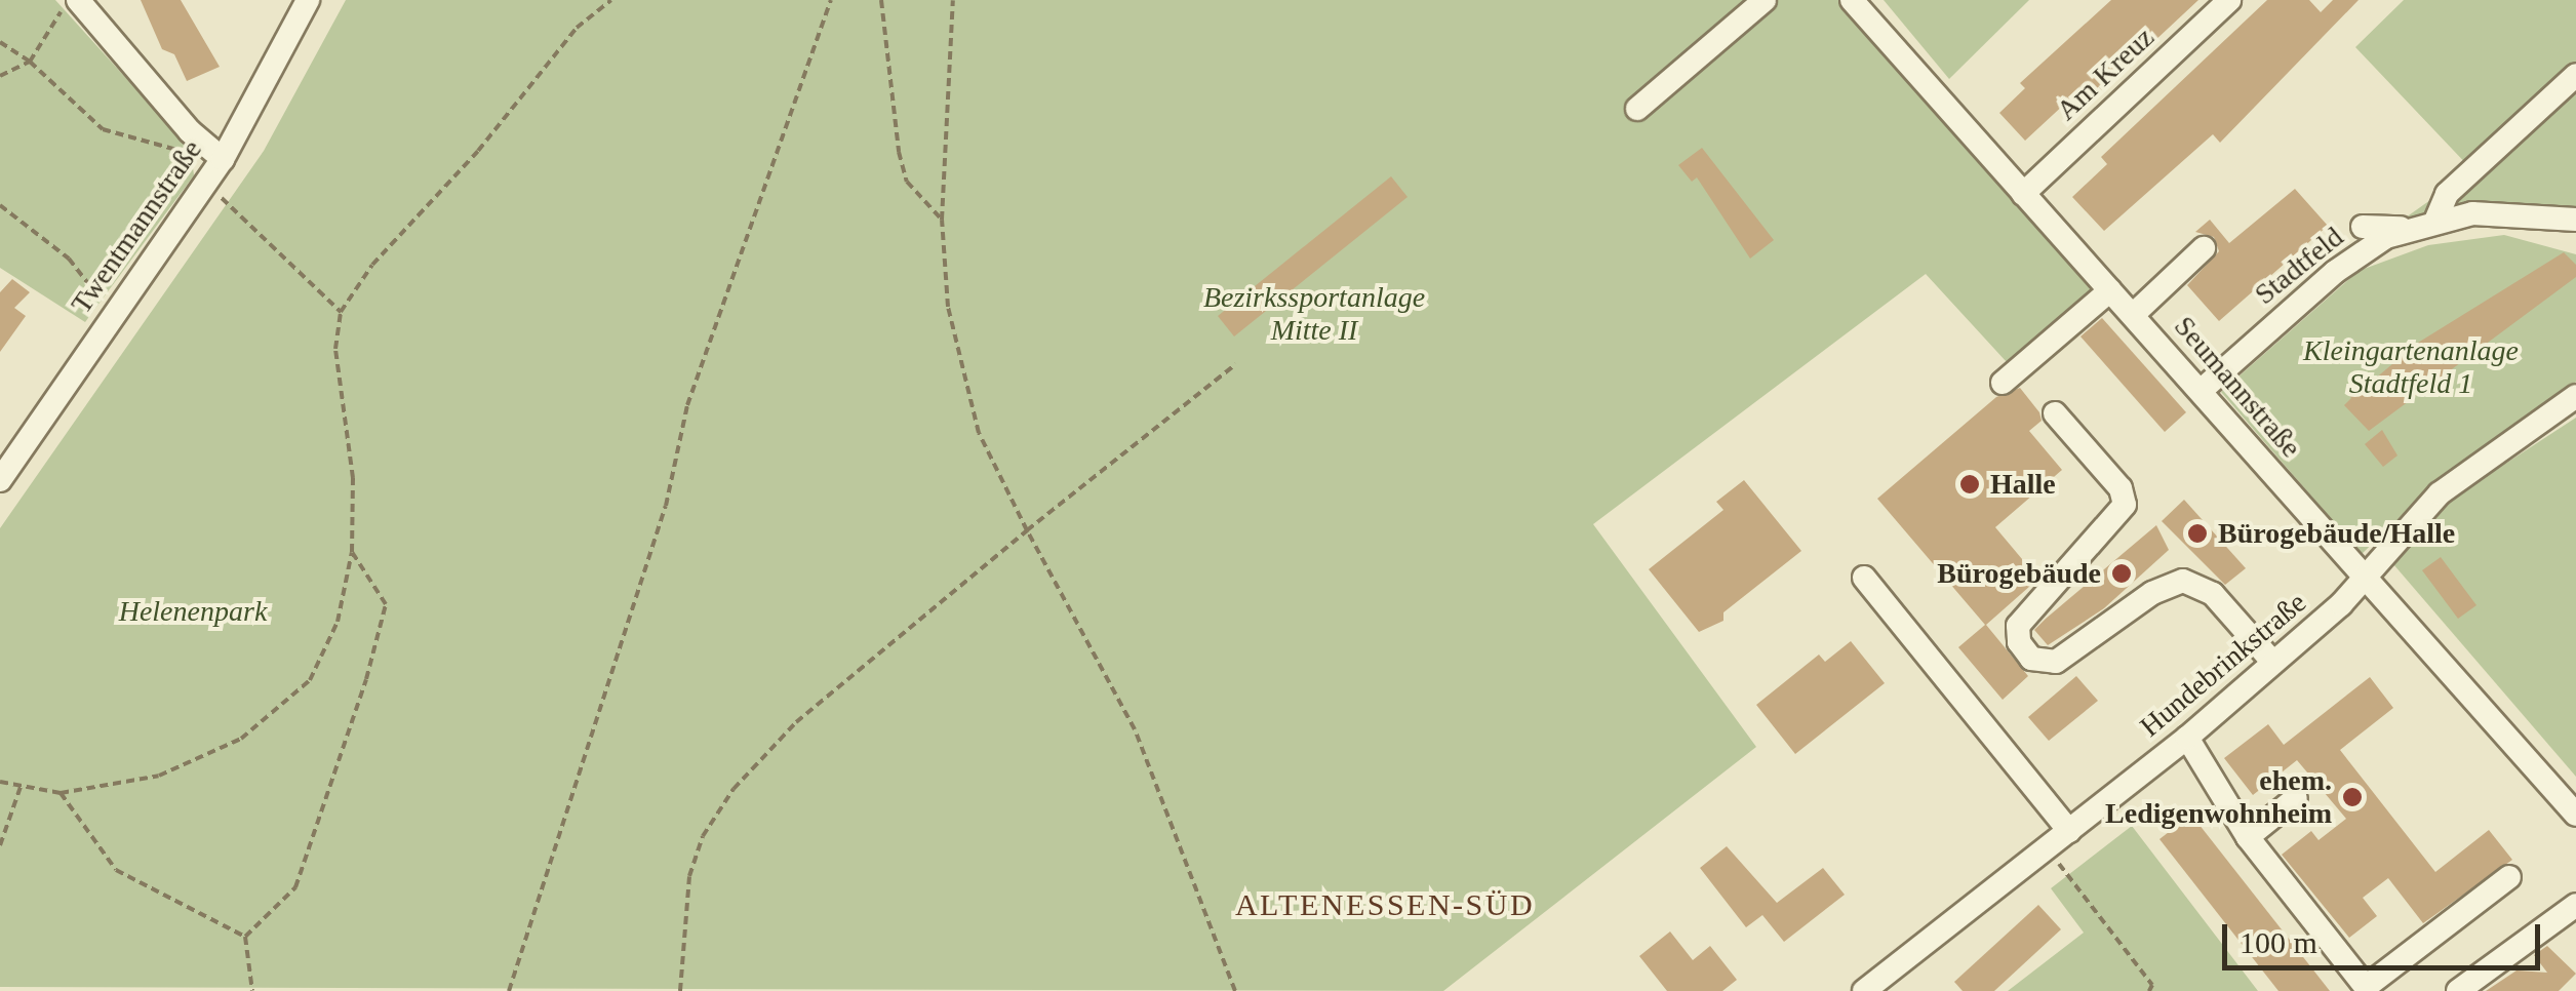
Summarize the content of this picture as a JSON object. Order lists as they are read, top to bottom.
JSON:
{
  "streets": {
    "street": [
      "Am Kreuz",
      "Twentmannstraße",
      "Stadtfeld",
      "Seumannstraße",
      "Hundebrinkstraße"
    ]
  },
  "crossings": [
    ["Am Kreuz", "Seumannstraße"],
    ["Stadtfeld", "Seumannstraße"],
    ["Seumannstraße", "Hundebrinkstraße"]
  ],
  "districts": ["ALTENESSEN-SÜD"],
  "parks": ["Bezirkssportanlage Mitte II", "Kleingartenanlage Stadtfeld 1", "Helenenpark"],
  "places": [
    "Halle",
    "Bürogebäude/Halle",
    "Bürogebäude",
    "ehem. Ledigenwohnheim"
  ],
  "scale_bar": "100 m"
}
